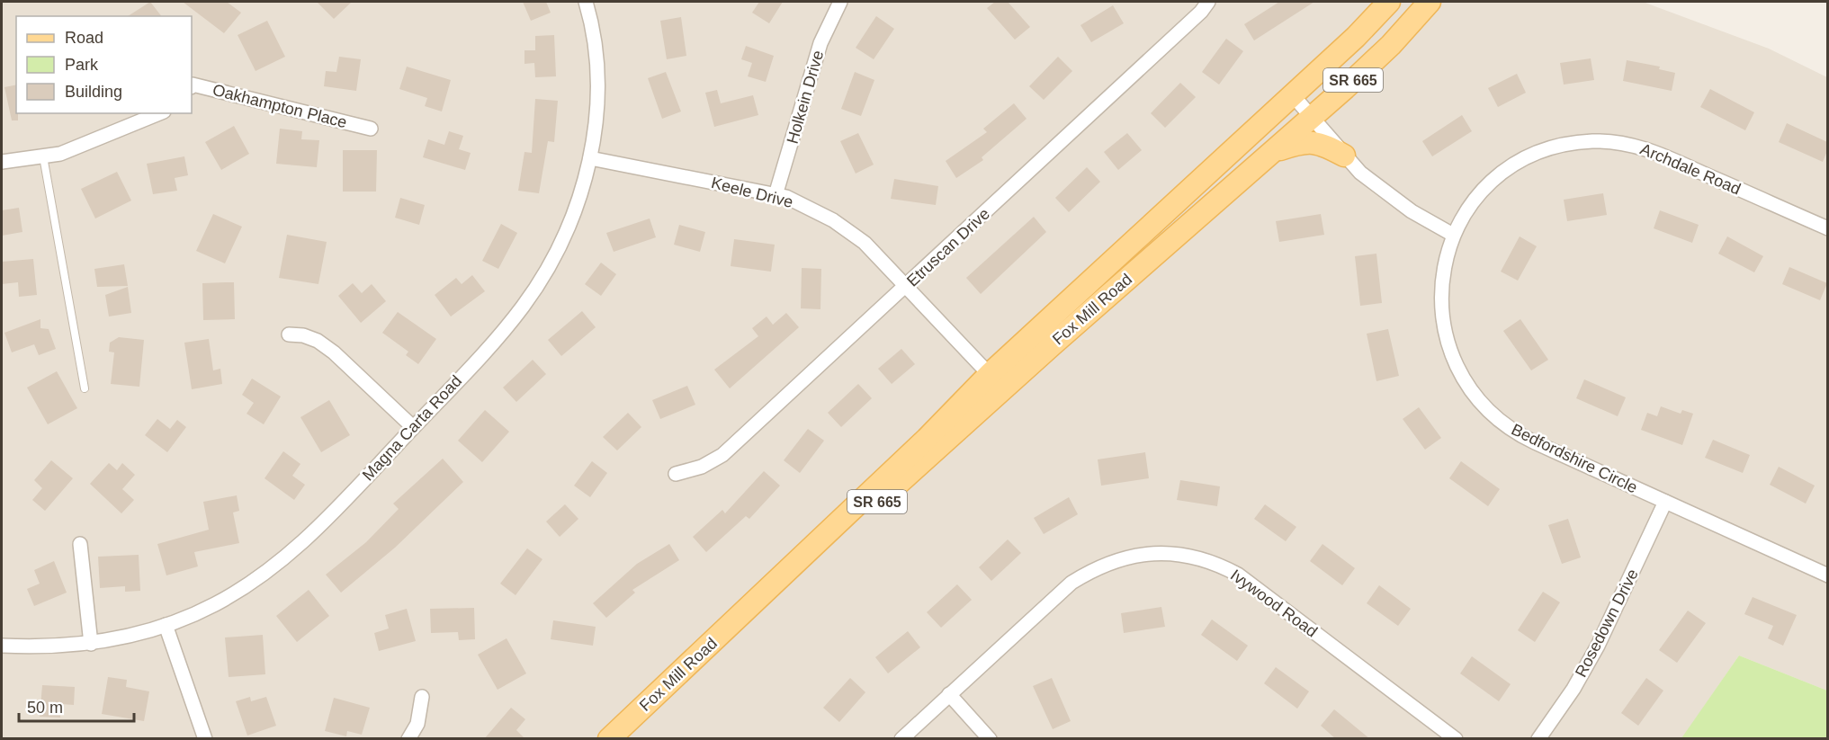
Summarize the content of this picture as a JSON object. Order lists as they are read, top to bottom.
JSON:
{
  "streets": {
    "main road": ["SR 665", "Fox Mill Road"],
    "street": [
      "Holkein Drive",
      "Oakhampton Place",
      "Archdale Road",
      "Keele Drive",
      "Etruscan Drive",
      "Magna Carta Road",
      "Bedfordshire Circle",
      "Ivywood Road",
      "Rosedown Drive"
    ]
  },
  "crossings": [
    ["Holkein Drive", "Keele Drive"],
    ["Archdale Road", "Bedfordshire Circle"],
    ["Keele Drive", "Etruscan Drive"],
    ["Keele Drive", "Fox Mill Road"],
    ["Keele Drive", "Magna Carta Road"],
    ["Bedfordshire Circle", "Rosedown Drive"]
  ],
  "legend": ["Road", "Park", "Building"],
  "scale_bar": "50 m"
}
